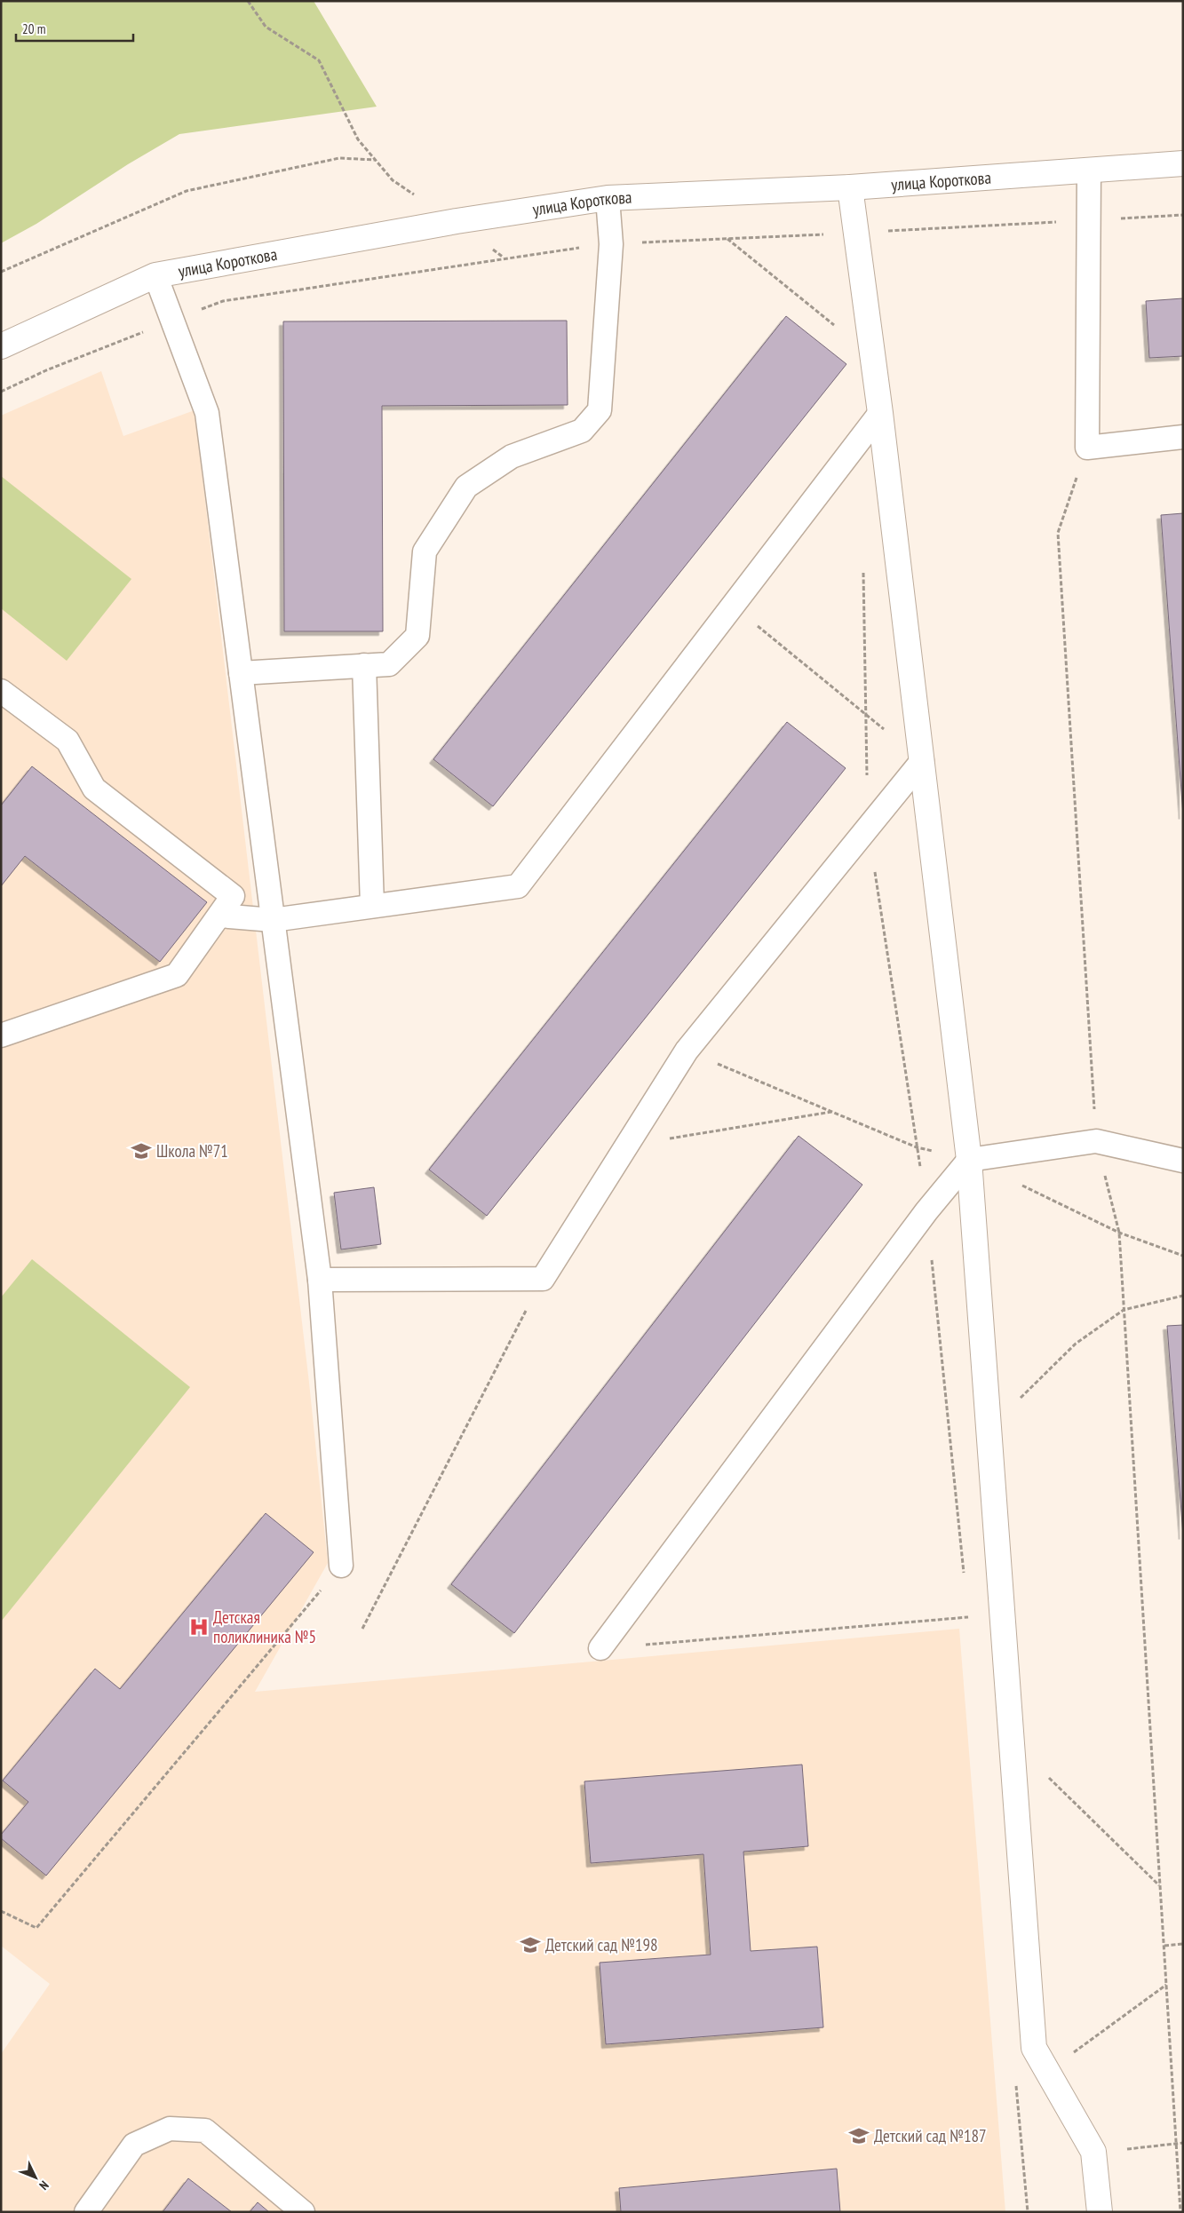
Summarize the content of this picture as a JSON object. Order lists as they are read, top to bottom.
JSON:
{
  "streets": {
    "street": ["улица Короткова"]
  },
  "places": {
    "school or university": ["Школа №71", "Детский сад №198", "Детский сад №187"],
    "hospital": ["Детская поликлиника №5"]
  },
  "scale_bar": "20 m",
  "north": "bottom right"
}
